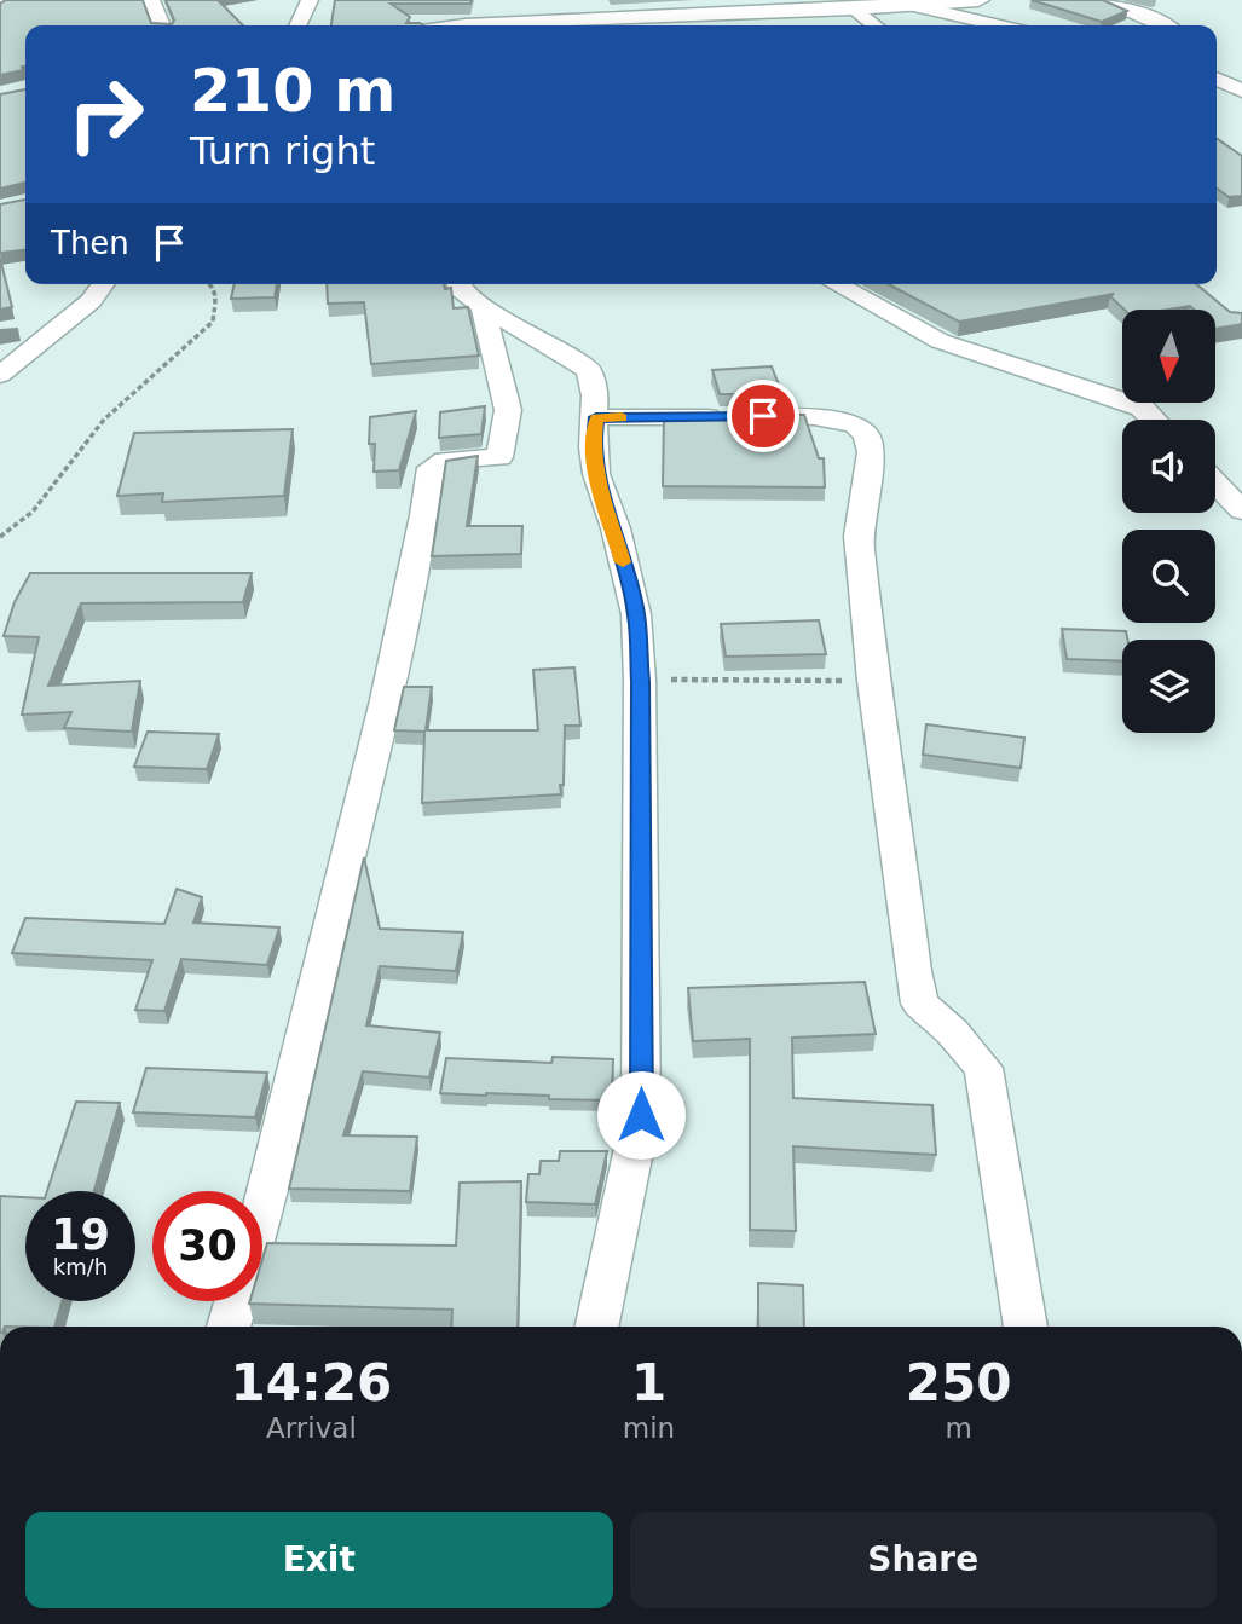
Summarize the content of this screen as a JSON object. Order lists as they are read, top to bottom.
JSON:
{
  "north": "bottom",
  "page": {
    "turn": ["210 m", "Turn right"],
    "then": "Then",
    "speed": "19 km/h",
    "limit": "30",
    "eta": [
      "14:26",
      "Arrival",
      "1",
      "min",
      "250",
      "m"
    ],
    "buttons": ["Exit", "Share"]
  }
}
